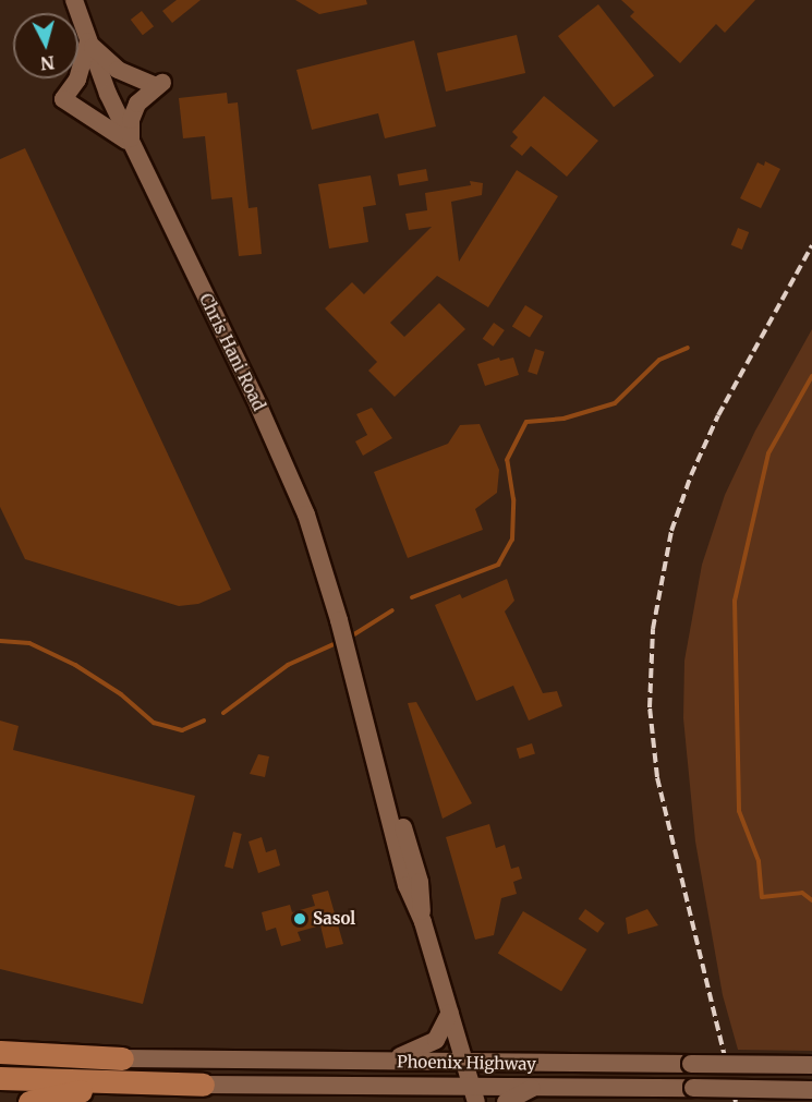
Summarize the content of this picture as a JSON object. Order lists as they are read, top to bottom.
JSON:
{
  "streets": {
    "main road": ["Chris Hani Road", "Phoenix Highway"]
  },
  "crossings": [
    ["Chris Hani Road", "Phoenix Highway"]
  ],
  "places": ["Sasol"],
  "north": "bottom"
}
